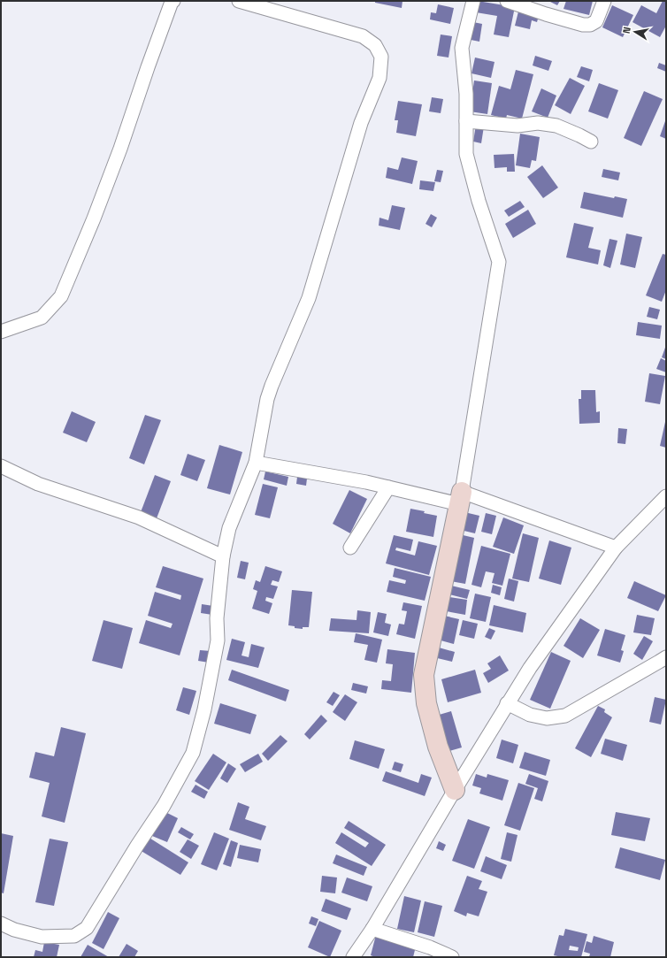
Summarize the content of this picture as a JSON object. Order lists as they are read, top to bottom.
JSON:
{
  "north": "left"
}
